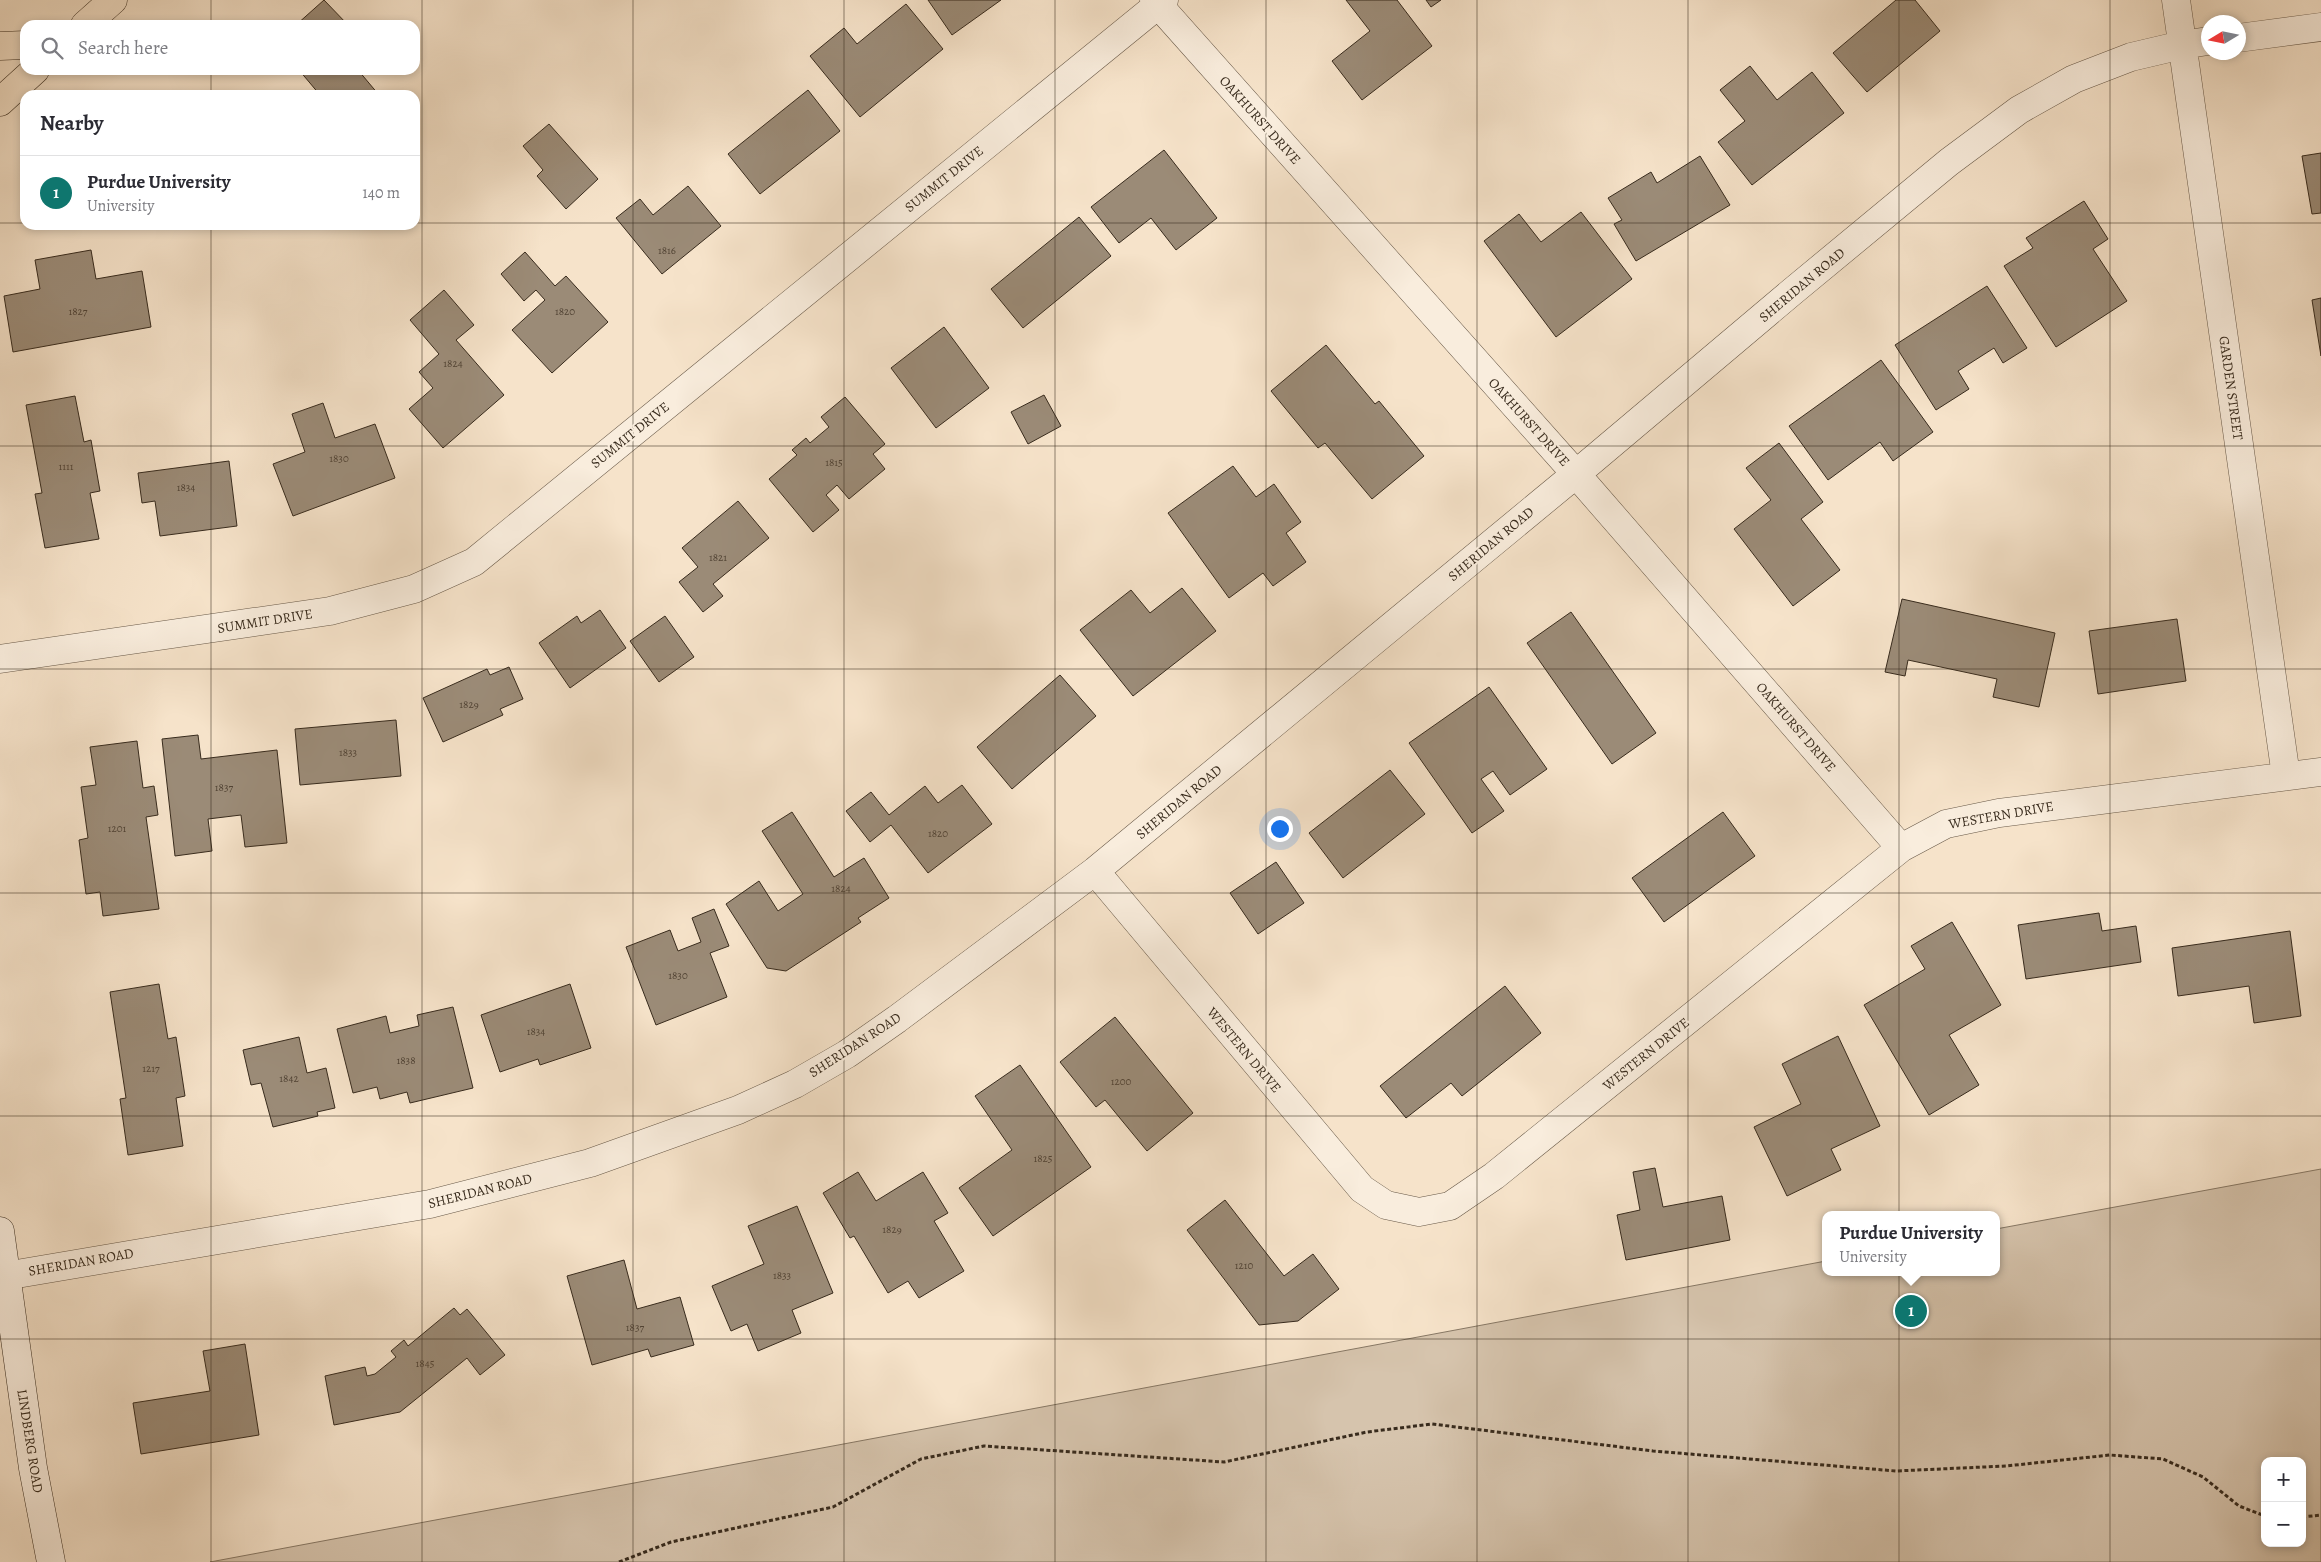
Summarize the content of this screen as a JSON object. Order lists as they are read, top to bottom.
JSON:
{
  "streets": {
    "street": [
      "OAKHURST DRIVE",
      "SUMMIT DRIVE",
      "SHERIDAN ROAD",
      "GARDEN STREET",
      "WESTERN DRIVE",
      "LINDBERG ROAD"
    ]
  },
  "crossings": [
    ["OAKHURST DRIVE", "SUMMIT DRIVE"],
    ["OAKHURST DRIVE", "SHERIDAN ROAD"],
    ["OAKHURST DRIVE", "WESTERN DRIVE"],
    ["SHERIDAN ROAD", "GARDEN STREET"],
    ["SHERIDAN ROAD", "WESTERN DRIVE"],
    ["SHERIDAN ROAD", "LINDBERG ROAD"],
    ["GARDEN STREET", "WESTERN DRIVE"]
  ],
  "house_numbers": [
    "1816",
    "1827",
    "1820",
    "1824",
    "1830",
    "1815",
    "1111",
    "1834",
    "1821",
    "1829",
    "1833",
    "1837",
    "1201",
    "1820",
    "1824",
    "1830",
    "1834",
    "1838",
    "1217",
    "1842",
    "1200",
    "1825",
    "1829",
    "1210",
    "1833",
    "1837",
    "1845"
  ],
  "north": "left",
  "page": {
    "search": "Search here",
    "heading": "Nearby",
    "list": [
      {
        "mark": "1",
        "name": "Purdue University",
        "note": "University",
        "value": "140 m"
      }
    ],
    "popup": ["Purdue University", "University"],
    "pins": "1",
    "map_buttons": ["+", "−"]
  }
}
